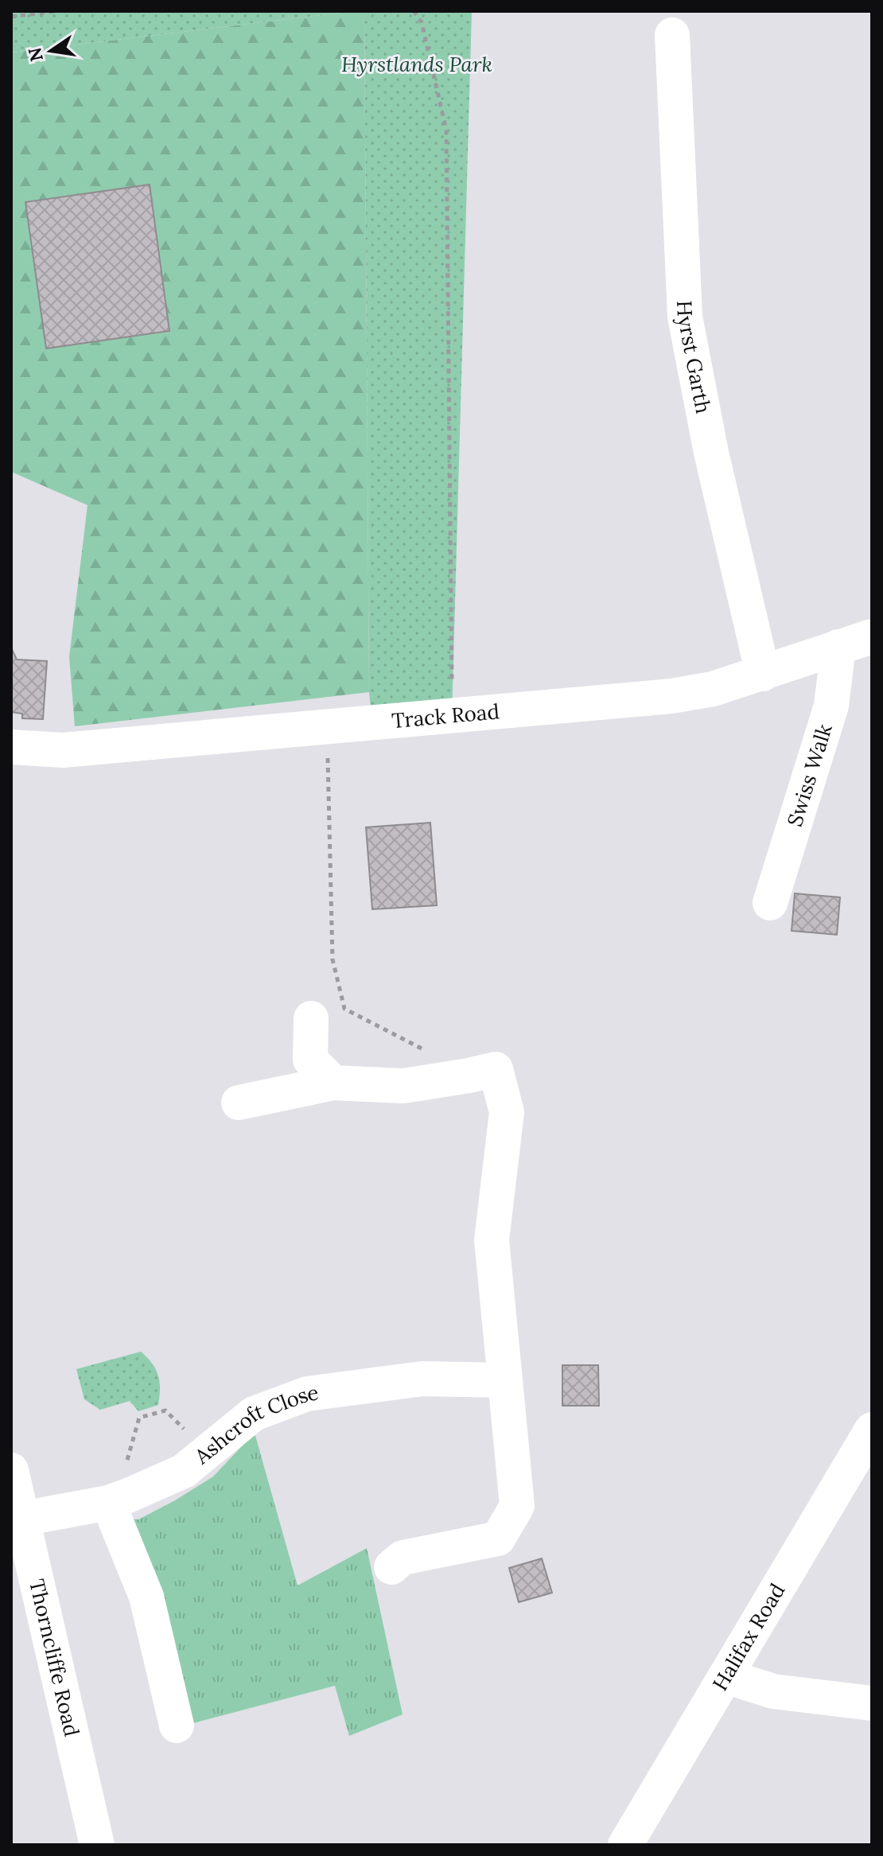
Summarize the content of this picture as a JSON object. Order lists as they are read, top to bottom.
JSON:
{
  "streets": {
    "street": [
      "Hyrst Garth",
      "Track Road",
      "Swiss Walk",
      "Ashcroft Close",
      "Halifax Road",
      "Thorncliffe Road"
    ]
  },
  "crossings": [
    ["Hyrst Garth", "Track Road"],
    ["Track Road", "Swiss Walk"],
    ["Ashcroft Close", "Thorncliffe Road"]
  ],
  "parks": ["Hyrstlands Park"],
  "north": "left"
}
